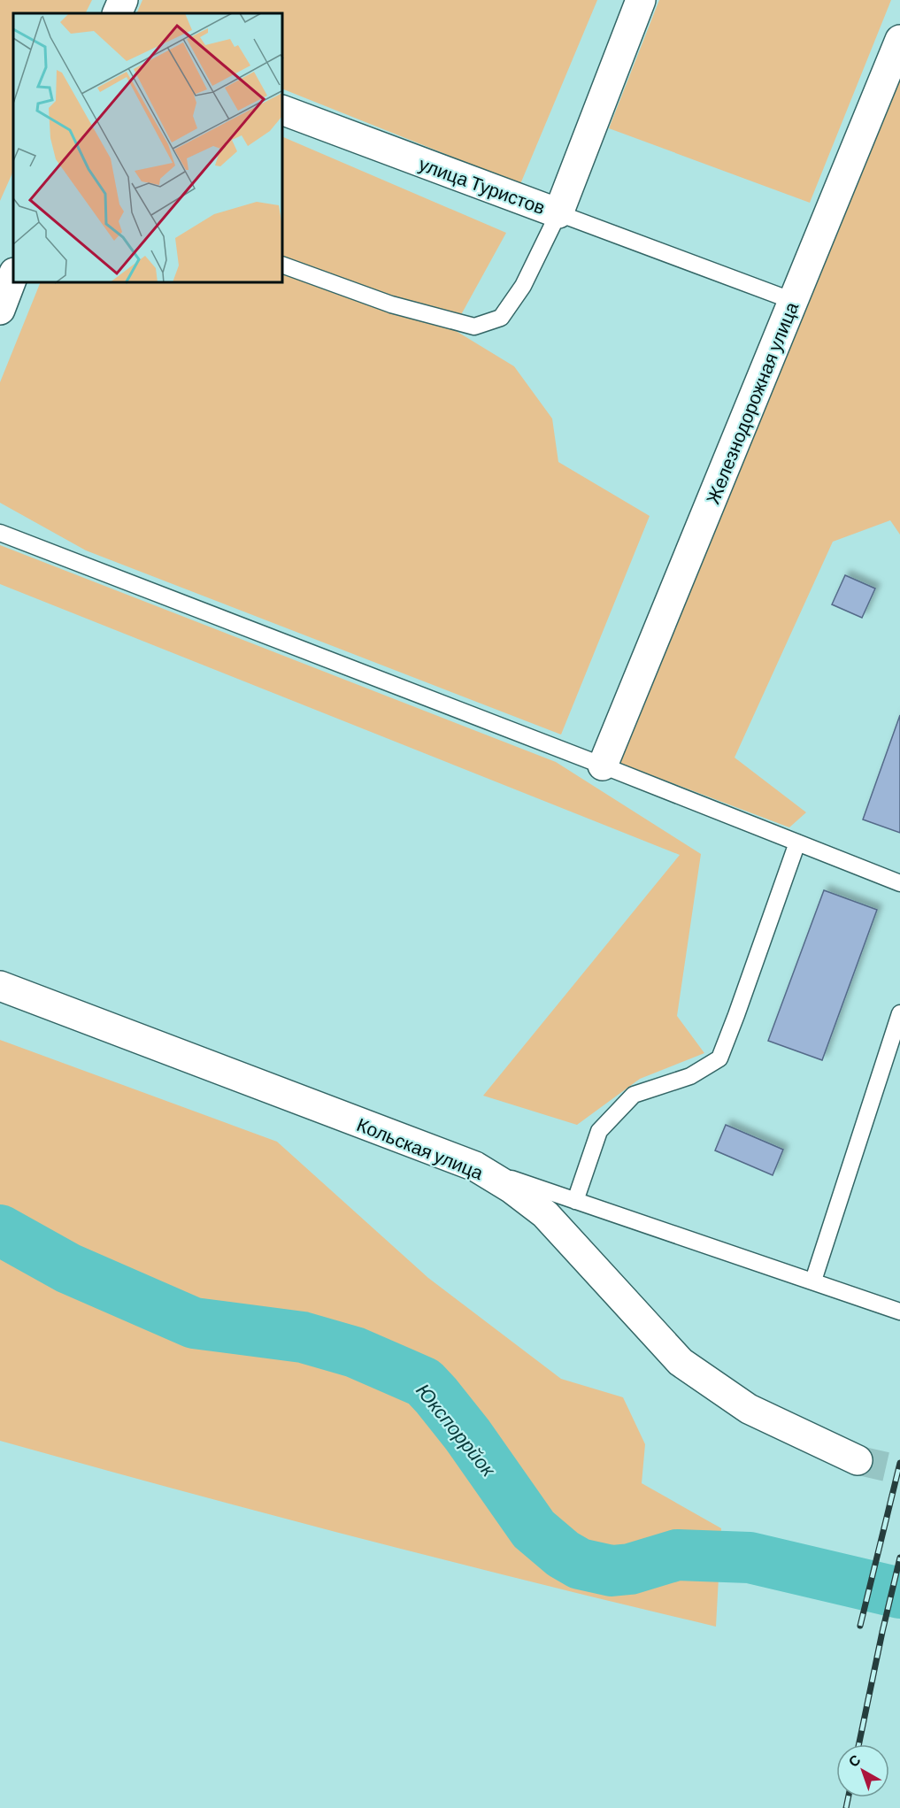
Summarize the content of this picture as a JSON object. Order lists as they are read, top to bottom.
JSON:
{
  "streets": {
    "street": ["улица Туристов", "Железнодорожная улица", "Кольская улица"]
  },
  "water": ["Юкспоррйок"],
  "north": "top left"
}
